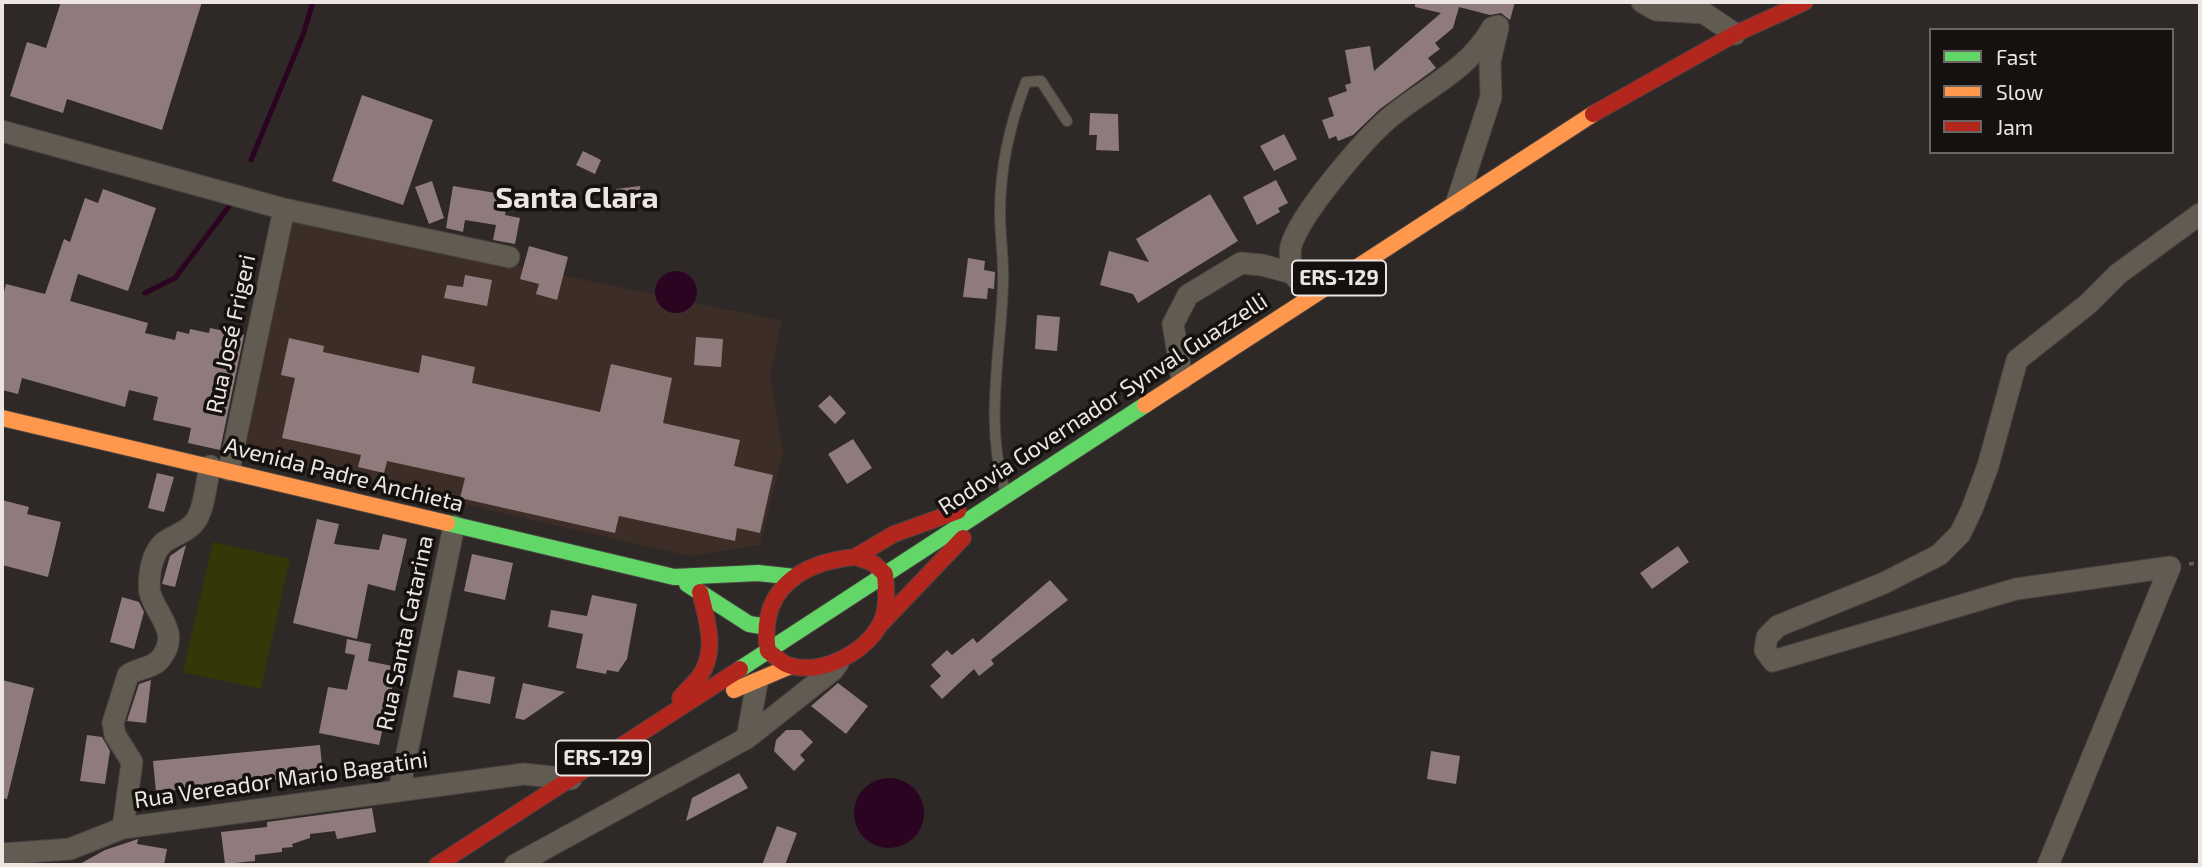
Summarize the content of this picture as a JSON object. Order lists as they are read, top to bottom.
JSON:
{
  "streets": {
    "main road": ["ERS-129", "Rodovia Governador Synval Guazzelli", "Avenida Padre Anchieta"],
    "street": ["Rua José Frigeri", "Rua Santa Catarina", "Rua Vereador Mario Bagatini"]
  },
  "crossings": [
    ["Rua José Frigeri", "Avenida Padre Anchieta"],
    ["Rua José Frigeri", "Rua Vereador Mario Bagatini"],
    ["Rodovia Governador Synval Guazzelli", "Rua Vereador Mario Bagatini"],
    ["Avenida Padre Anchieta", "Rua Santa Catarina"],
    ["Rua Santa Catarina", "Rua Vereador Mario Bagatini"]
  ],
  "districts": ["Santa Clara"],
  "legend": ["Fast", "Slow", "Jam"]
}
